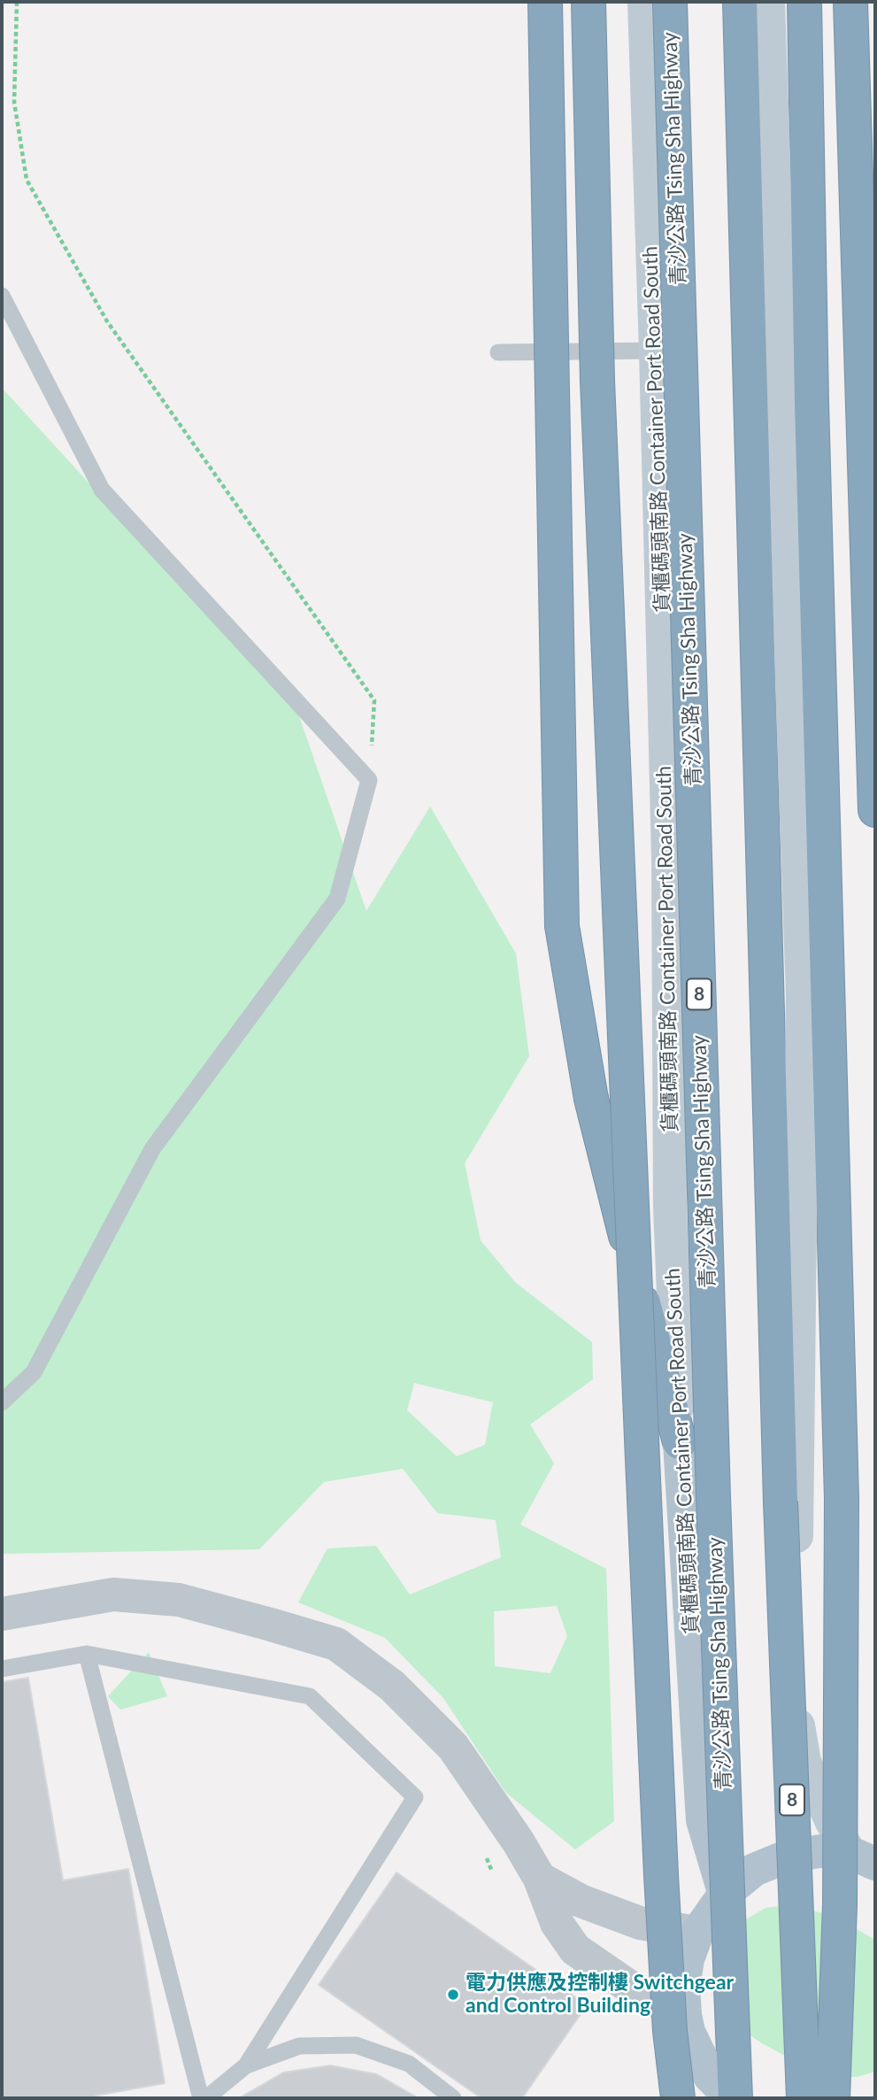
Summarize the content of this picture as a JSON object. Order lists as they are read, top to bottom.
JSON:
{
  "streets": {
    "highway": ["青沙公路 Tsing Sha Highway", "8"],
    "main road": ["貨櫃碼頭南路 Container Port Road South"]
  },
  "places": ["電力供應及控制樓 Switchgear and Control Building"]
}
